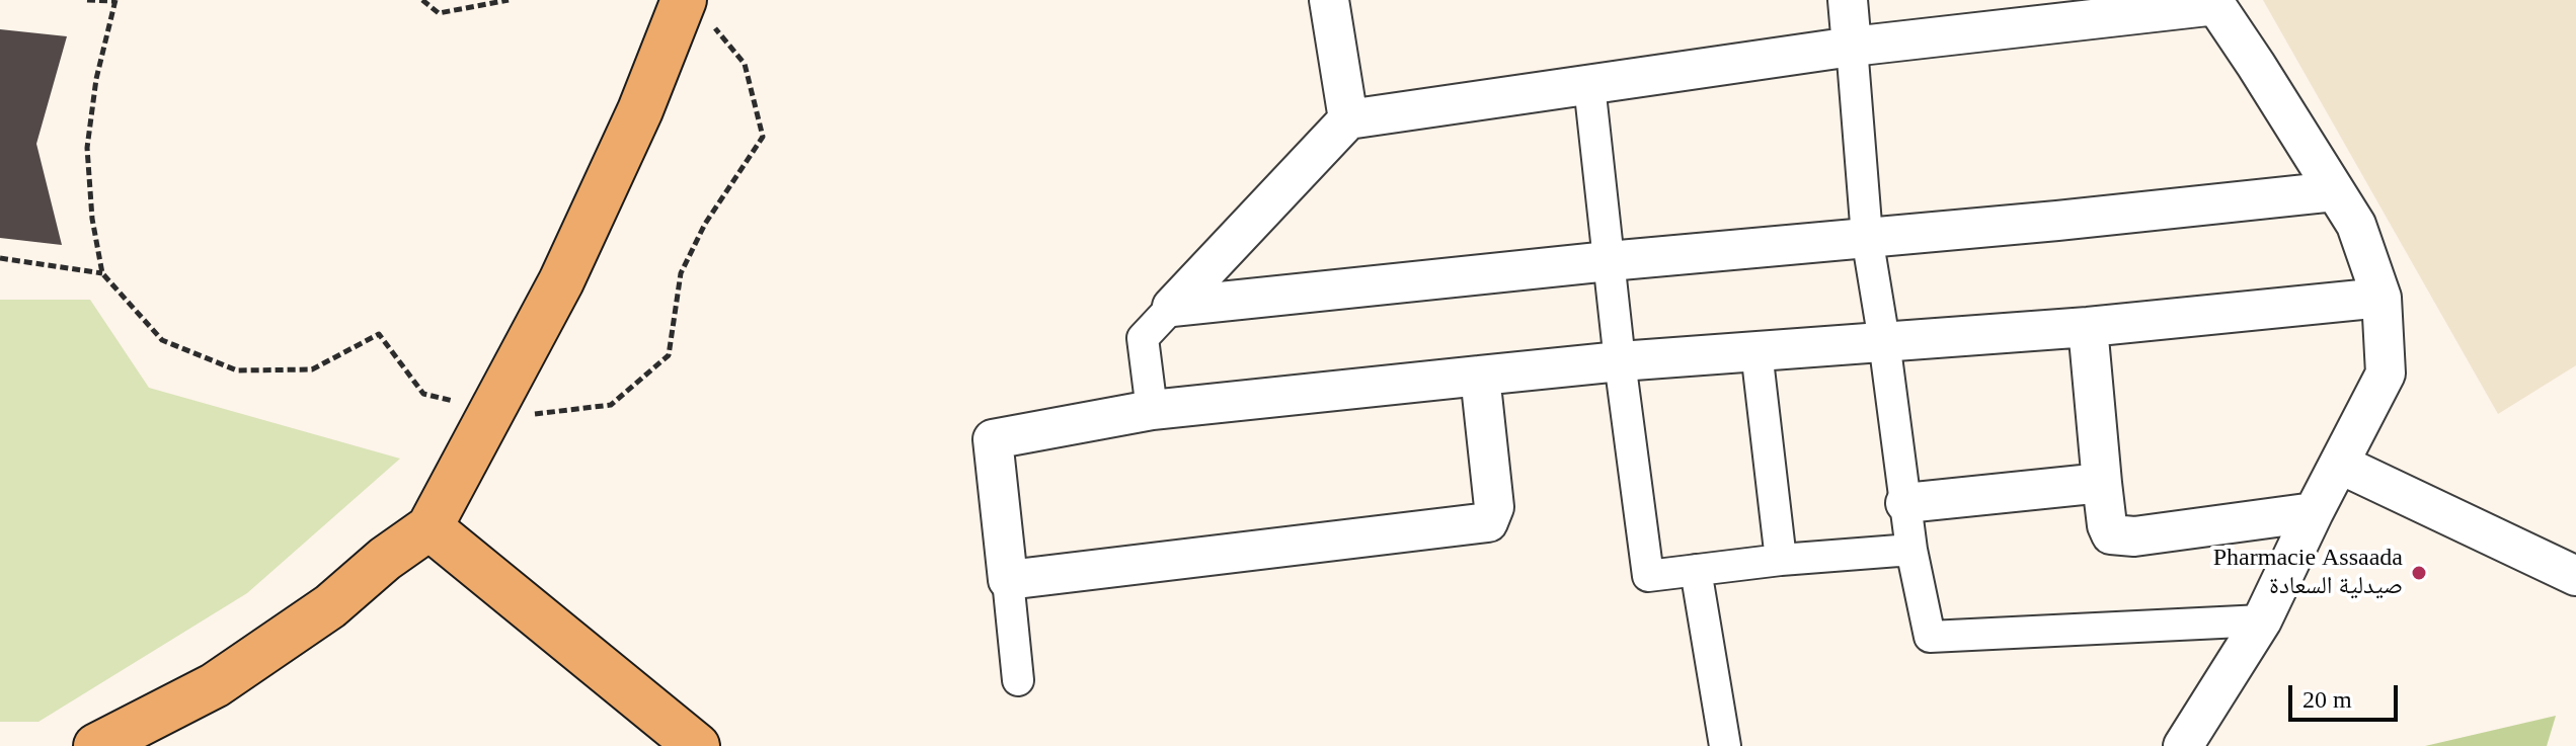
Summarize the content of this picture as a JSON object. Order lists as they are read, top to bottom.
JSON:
{
  "places": ["Pharmacie Assaada صيدلية السعادة"],
  "scale_bar": "20 m"
}
